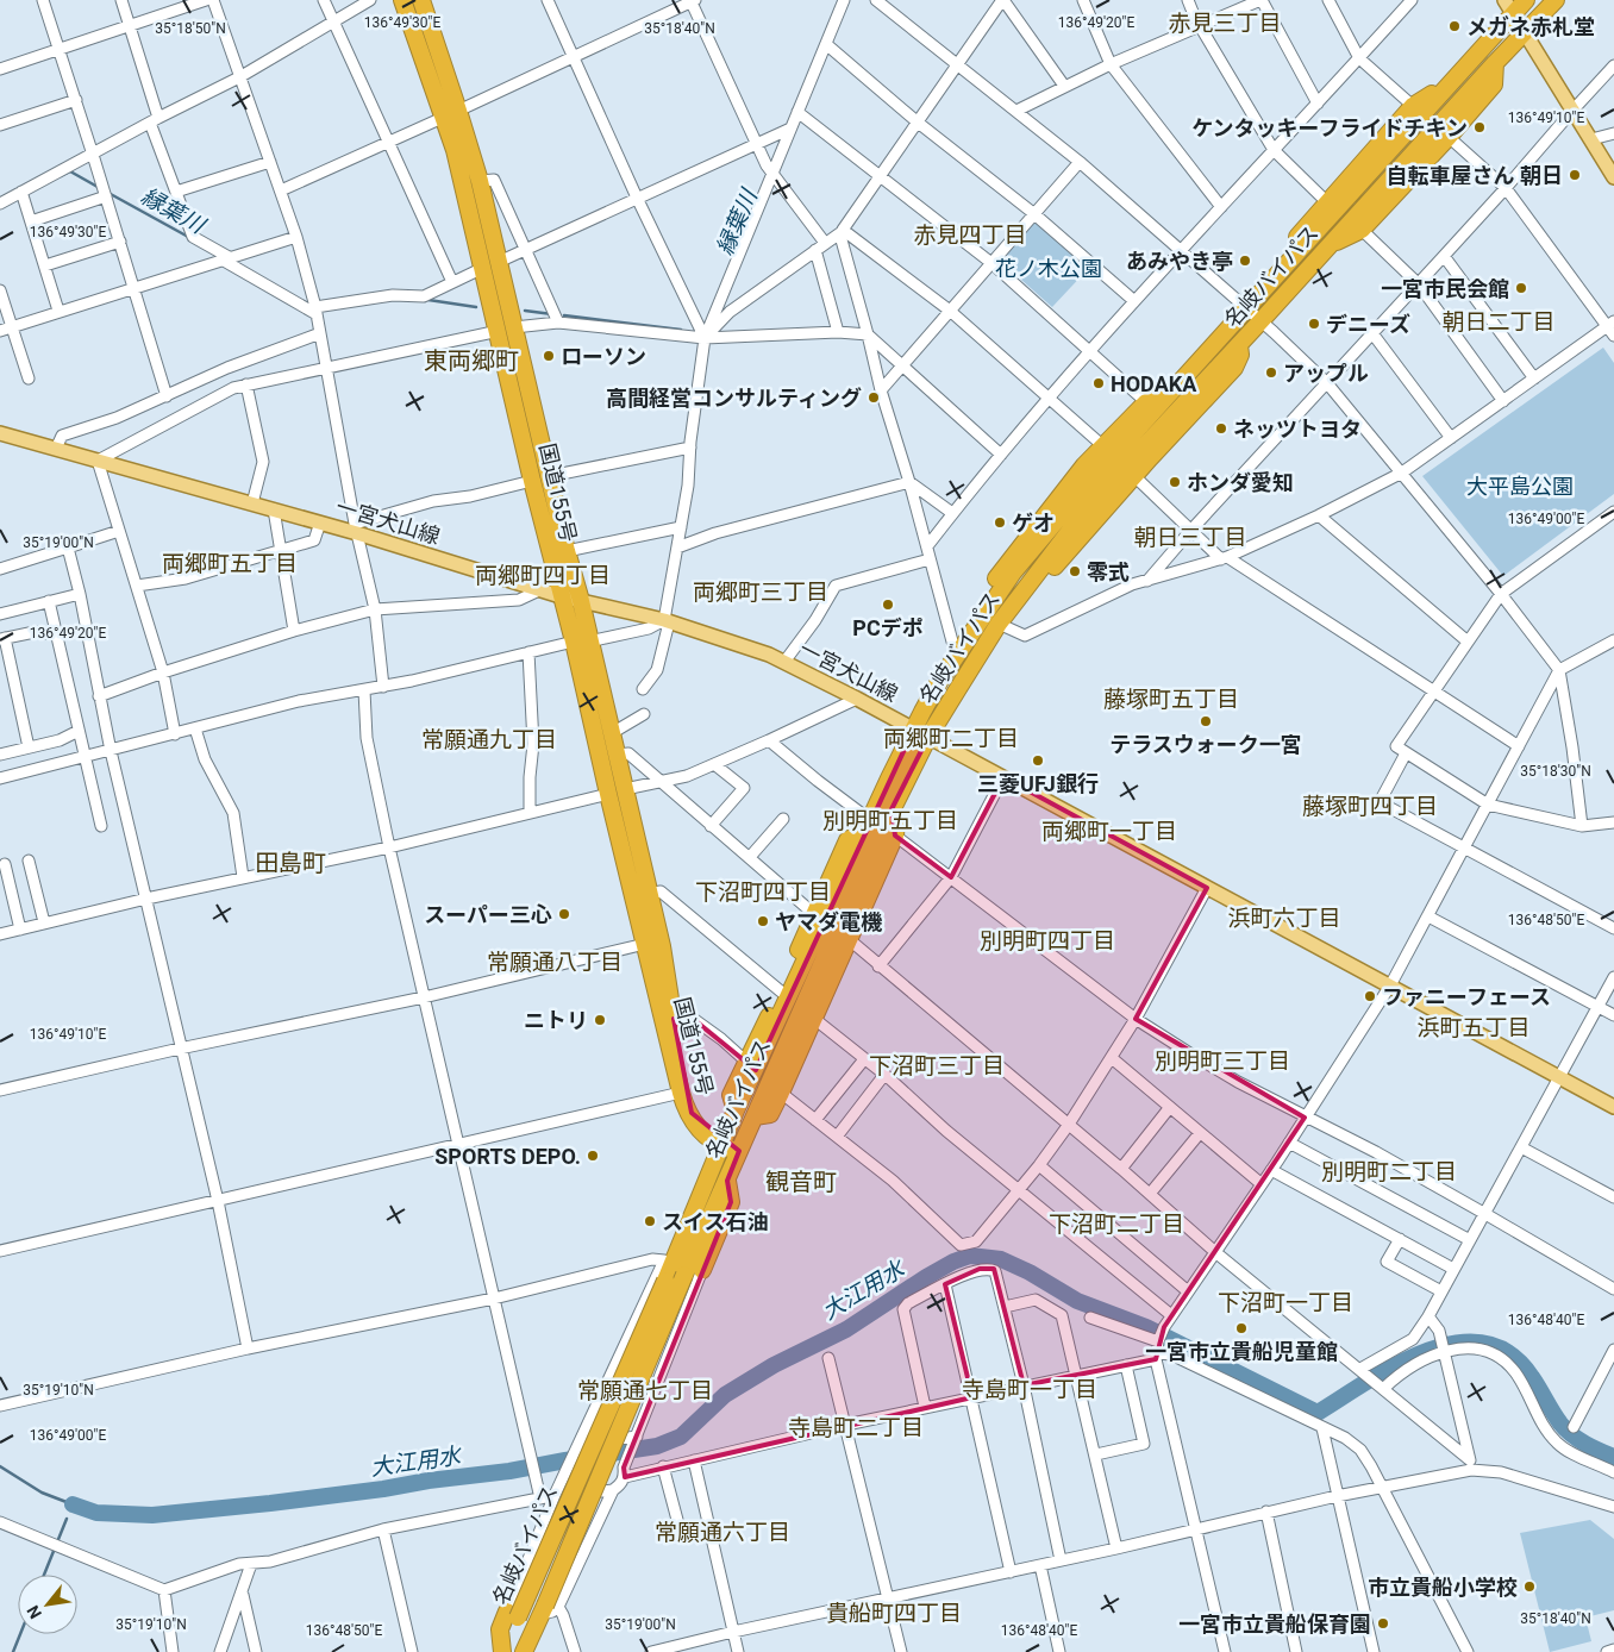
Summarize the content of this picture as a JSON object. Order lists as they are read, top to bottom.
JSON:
{
  "streets": {
    "highway": ["名岐バイパス", "国道155号"],
    "main road": ["一宮犬山線"]
  },
  "crossings": [
    ["名岐バイパス", "国道155号"],
    ["名岐バイパス", "一宮犬山線"],
    ["国道155号", "一宮犬山線"]
  ],
  "districts": [
    "赤見三丁目",
    "赤見四丁目",
    "朝日二丁目",
    "東両郷町",
    "朝日三丁目",
    "両郷町五丁目",
    "両郷町四丁目",
    "両郷町三丁目",
    "藤塚町五丁目",
    "両郷町二丁目",
    "常願通九丁目",
    "藤塚町四丁目",
    "別明町五丁目",
    "両郷町一丁目",
    "田島町",
    "下沼町四丁目",
    "浜町六丁目",
    "別明町四丁目",
    "常願通八丁目",
    "浜町五丁目",
    "別明町三丁目",
    "下沼町三丁目",
    "別明町二丁目",
    "観音町",
    "下沼町二丁目",
    "下沼町一丁目",
    "寺島町一丁目",
    "常願通七丁目",
    "寺島町二丁目",
    "常願通六丁目",
    "貴船町四丁目"
  ],
  "water": ["縁葉川", "大江用水"],
  "parks": ["花ノ木公園", "大平島公園"],
  "places": [
    "メガネ赤札堂",
    "ケンタッキーフライドチキン",
    "自転車屋さん 朝日",
    "あみやき亭",
    "一宮市民会館",
    "デニーズ",
    "ローソン",
    "アップル",
    "HODAKA",
    "高間経営コンサルティング",
    "ネッツトヨタ",
    "ホンダ愛知",
    "ゲオ",
    "零式",
    "PCデポ",
    "テラスウォーク一宮",
    "三菱UFJ銀行",
    "スーパー三心",
    "ヤマダ電機",
    "ファニーフェース",
    "ニトリ",
    "SPORTS DEPO.",
    "スイス石油",
    "一宮市立貴船児童館",
    "市立貴船小学校",
    "一宮市立貴船保育園"
  ],
  "north": "bottom left",
  "coordinates": [
    "136°49'20\"E",
    "136°49'30\"E",
    "35°18'50\"N",
    "35°18'40\"N",
    "136°49'10\"E",
    "136°49'00\"E",
    "35°19'00\"N",
    "35°18'30\"N",
    "136°48'50\"E",
    "136°48'40\"E",
    "35°19'10\"N"
  ]
}
